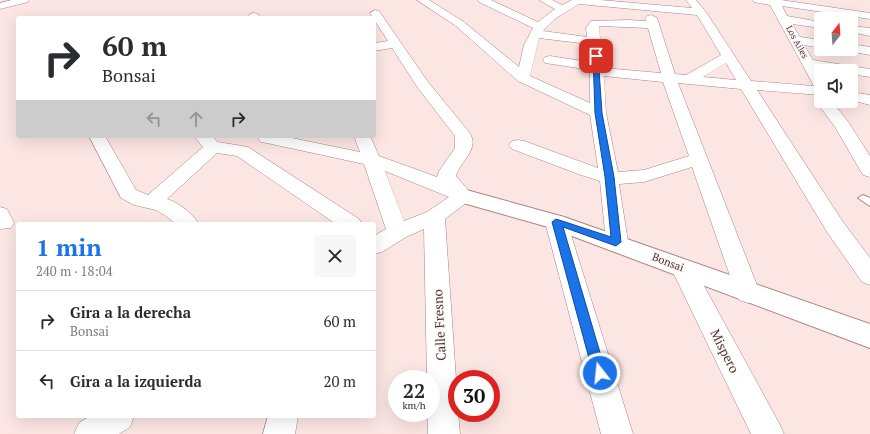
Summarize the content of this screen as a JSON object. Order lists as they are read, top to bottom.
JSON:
{
  "streets": {
    "street": [
      "Los Ailes",
      "Bonsai",
      "Calle Fresno",
      "Mispero"
    ]
  },
  "crossings": [
    ["Bonsai", "Mispero"]
  ],
  "north": "top",
  "page": {
    "turn": ["60 m", "Bonsai"],
    "heading": ["1 min", "240 m · 18:04"],
    "list": [
      {
        "name": "Gira a la derecha",
        "note": "Bonsai",
        "value": "60 m"
      },
      {
        "name": "Gira a la izquierda",
        "value": "20 m"
      }
    ],
    "speed": "22 km/h",
    "limit": "30"
  }
}
